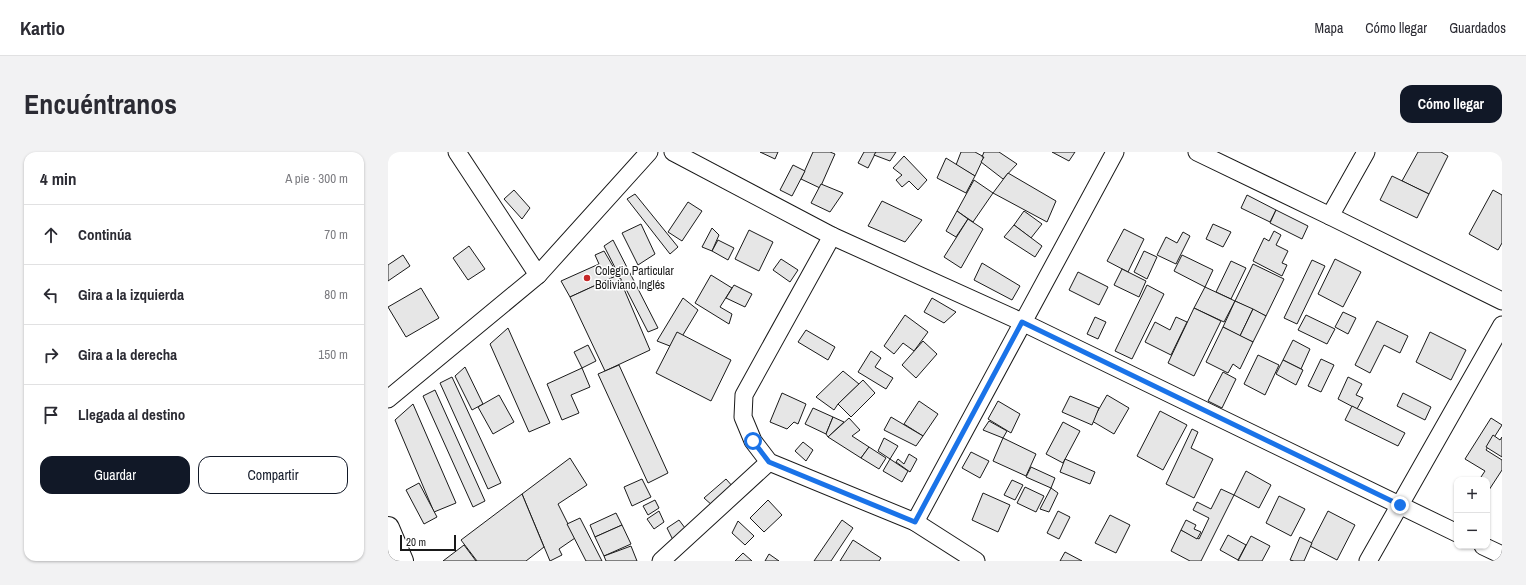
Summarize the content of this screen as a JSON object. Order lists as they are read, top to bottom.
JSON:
{
  "places": ["Colegio Particular Boliviano Inglés"],
  "scale_bar": "20 m",
  "page": {
    "header": "Kartio",
    "nav": ["Mapa", "Cómo llegar", "Guardados"],
    "title": "Encuéntranos",
    "buttons": [
      "Cómo llegar",
      ["Guardar", "Compartir"]
    ],
    "heading": ["4 min", "A pie · 300 m"],
    "list": [
      ["Continúa", "70 m"],
      ["Gira a la izquierda", "80 m"],
      ["Gira a la derecha", "150 m"],
      "Llegada al destino"
    ],
    "map_buttons": ["+", "−"],
    "scale": "20 m"
  }
}
